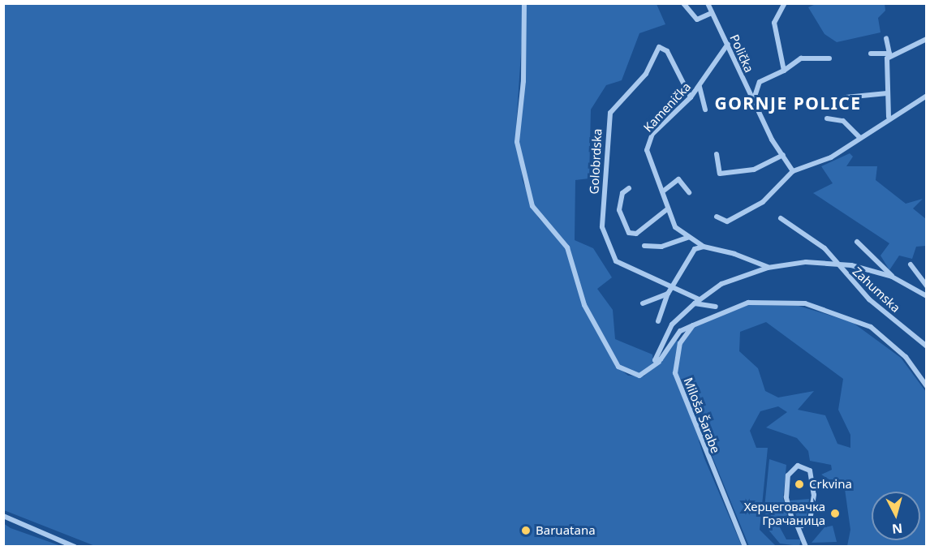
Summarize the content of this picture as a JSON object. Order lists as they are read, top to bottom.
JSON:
{
  "streets": {
    "street": [
      "Polička",
      "Kamenička",
      "Golobrdska",
      "Zahumska",
      "Miloša Šarabe"
    ]
  },
  "crossings": [
    ["Polička", "Kamenička"],
    ["Kamenička", "Golobrdska"]
  ],
  "districts": ["GORNJE POLICE"],
  "places": ["Crkvina", "Херцеговачка Грачаница", "Baruatana"],
  "north": "bottom"
}
